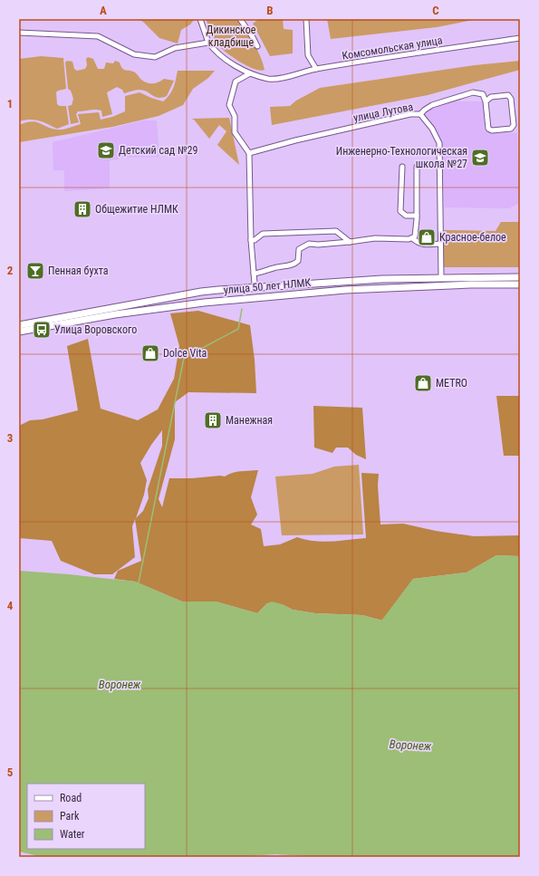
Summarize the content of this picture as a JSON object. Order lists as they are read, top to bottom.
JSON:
{
  "streets": {
    "main road": ["улица 50 лет НЛМК"],
    "street": ["Комсомольская улица", "улица Лутова"]
  },
  "crossings": [
    ["улица Лутова", "улица 50 лет НЛМК"]
  ],
  "water": ["Воронеж"],
  "parks": ["Дикинское кладбище"],
  "places": {
    "school or university": ["Детский сад №29", "Инженерно-Технологическая школа №27"],
    "building": ["Общежитие НЛМК", "Манежная"],
    "shop": ["Красное-белое", "Dolce Vita", "METRO"],
    "bar": ["Пенная бухта"],
    "bus stop": ["Улица Воровского"]
  },
  "legend": ["Road", "Park", "Water"],
  "grid": {
    "columns": ["A", "B", "C"],
    "rows": [
      "1",
      "2",
      "3",
      "4",
      "5"
    ]
  }
}
